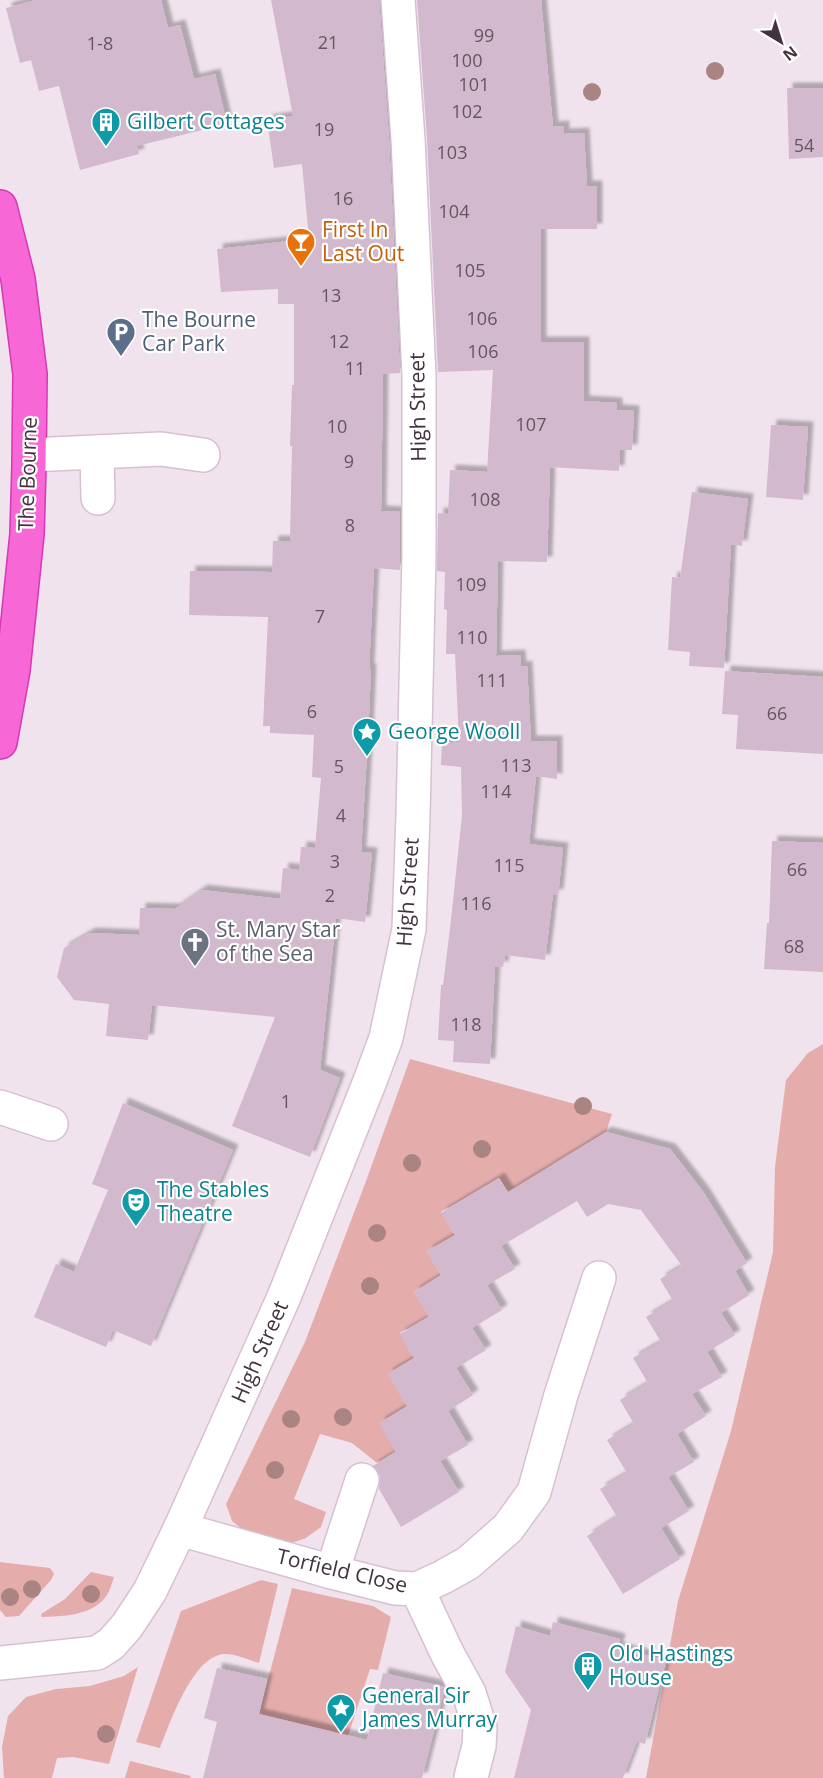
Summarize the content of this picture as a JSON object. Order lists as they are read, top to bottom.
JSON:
{
  "streets": {
    "highway": ["The Bourne"],
    "street": ["High Street", "Torfield Close"]
  },
  "crossings": [
    ["High Street", "Torfield Close"]
  ],
  "places": {
    "building": ["Gilbert Cottages", "Old Hastings House"],
    "bar": ["First In Last Out"],
    "parking": ["The Bourne Car Park"],
    "place": ["George Wooll", "General Sir James Murray"],
    "church": ["St. Mary Star of the Sea"],
    "theatre": ["The Stables Theatre"]
  },
  "house_numbers": [
    "99",
    "21",
    "1-8",
    "100",
    "101",
    "102",
    "19",
    "54",
    "103",
    "16",
    "104",
    "105",
    "13",
    "106",
    "12",
    "106",
    "11",
    "107",
    "10",
    "9",
    "108",
    "8",
    "109",
    "7",
    "110",
    "111",
    "6",
    "66",
    "113",
    "5",
    "114",
    "4",
    "3",
    "115",
    "66",
    "2",
    "116",
    "68",
    "118",
    "1"
  ],
  "north": "bottom right"
}
